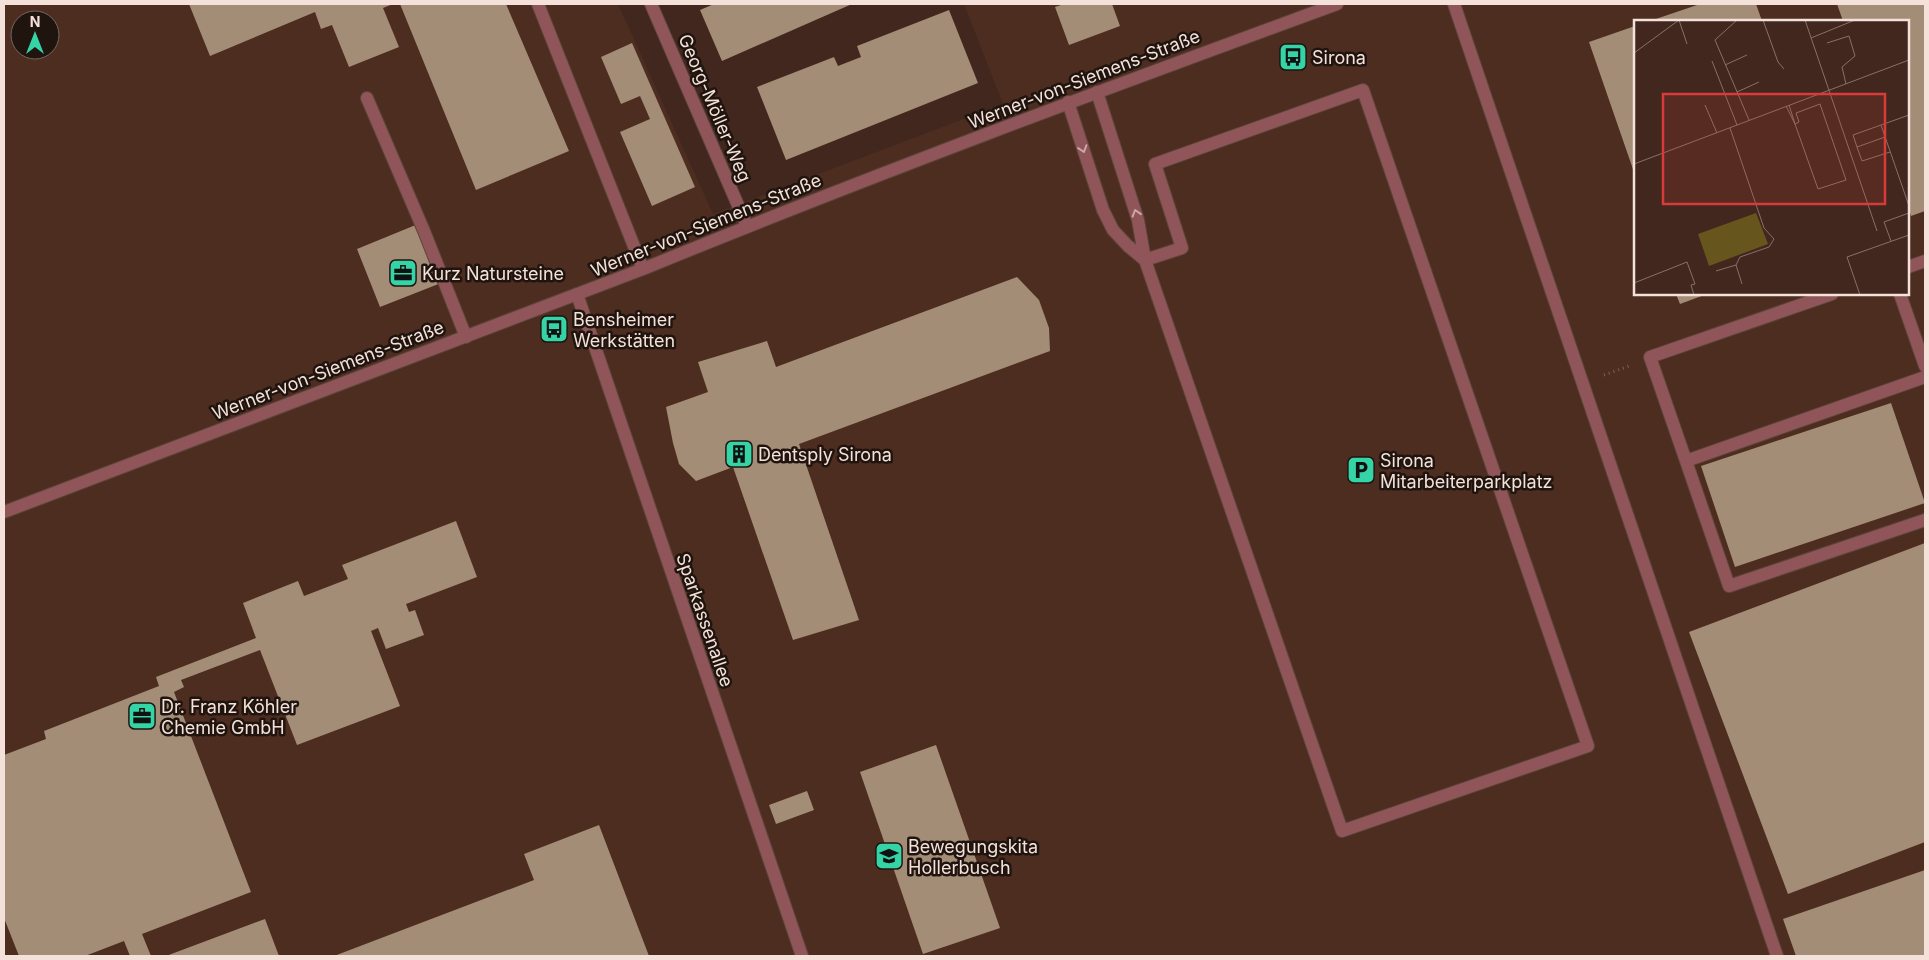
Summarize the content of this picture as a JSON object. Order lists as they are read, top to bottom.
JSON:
{
  "streets": {
    "street": ["Werner-von-Siemens-Straße", "Georg-Möller-Weg", "Sparkassenallee"]
  },
  "crossings": [
    ["Werner-von-Siemens-Straße", "Georg-Möller-Weg"],
    ["Werner-von-Siemens-Straße", "Sparkassenallee"]
  ],
  "places": {
    "bus stop": ["Sirona", "Bensheimer Werkstätten"],
    "office": ["Kurz Natursteine", "Dr. Franz Köhler Chemie GmbH"],
    "building": ["Dentsply Sirona"],
    "parking": ["Sirona Mitarbeiterparkplatz"],
    "school or university": ["Bewegungskita Hollerbusch"]
  },
  "north": "top"
}
